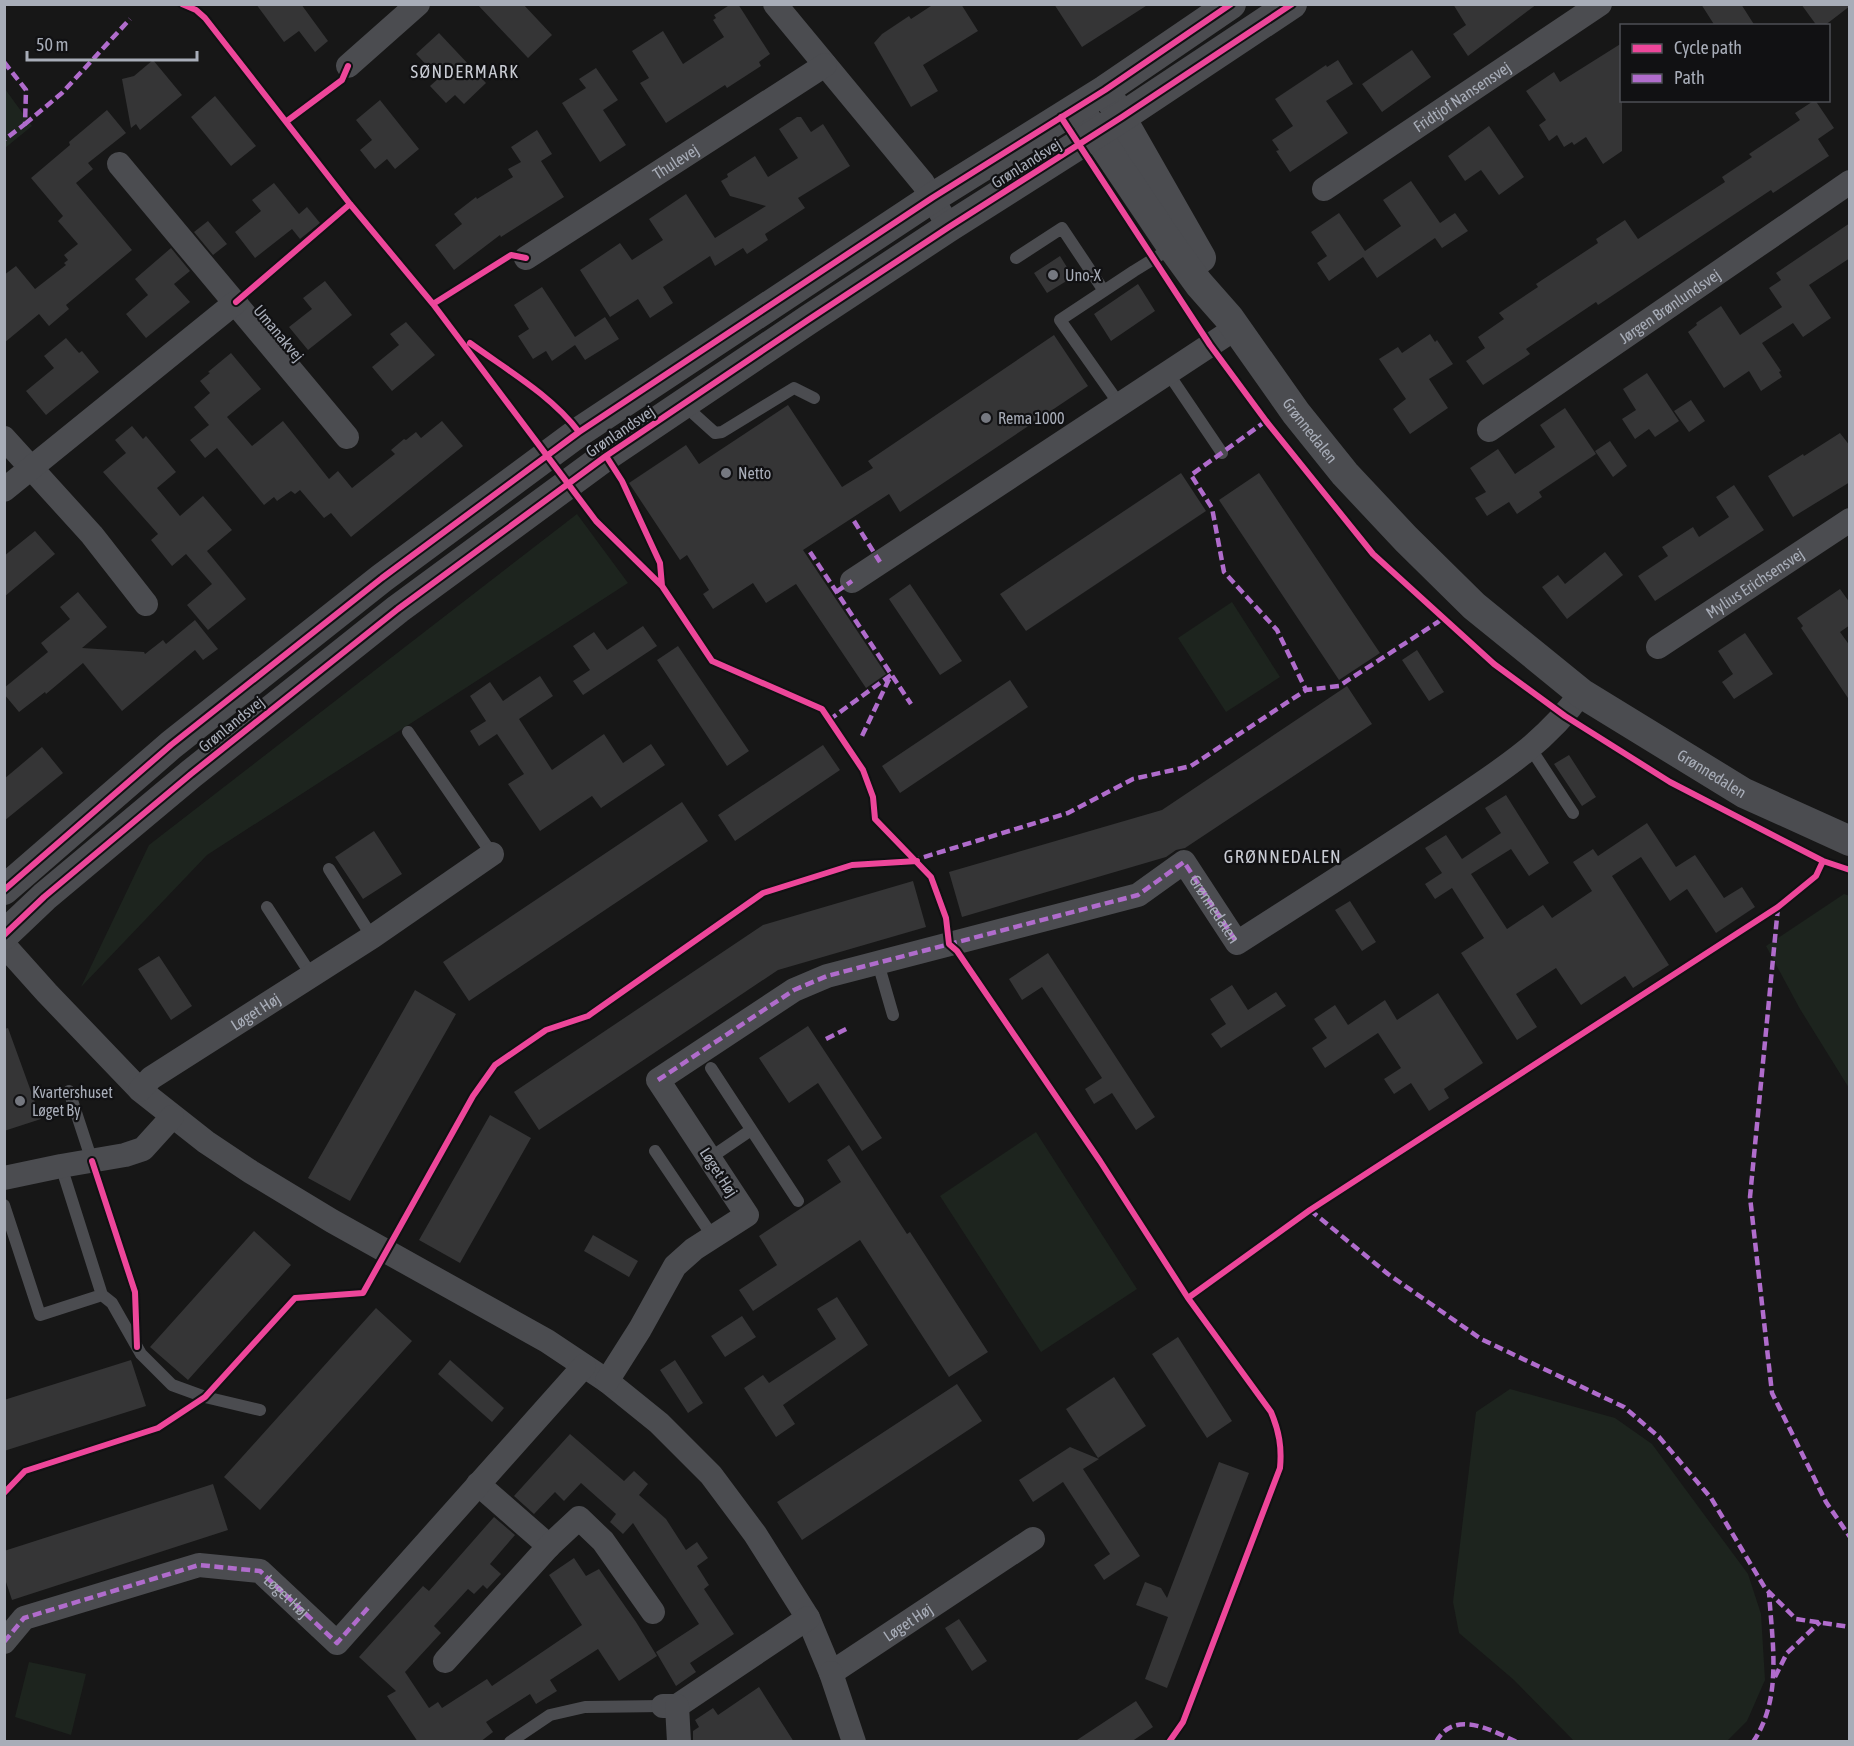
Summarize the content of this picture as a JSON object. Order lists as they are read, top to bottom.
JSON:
{
  "streets": {
    "street": [
      "Fridtjof Nansensvej",
      "Thulevej",
      "Grønlandsvej",
      "Jørgen Brønlundsvej",
      "Umanakvej",
      "Grønnedalen",
      "Mylius Erichsensvej",
      "Løget Høj"
    ]
  },
  "crossings": [
    ["Grønlandsvej", "Grønnedalen"],
    ["Grønnedalen", "Løget Høj"]
  ],
  "districts": ["SØNDERMARK", "GRØNNEDALEN"],
  "places": [
    "Uno-X",
    "Rema 1000",
    "Netto",
    "Kvartershuset Løget By"
  ],
  "legend": ["Cycle path", "Path"],
  "scale_bar": "50 m"
}
